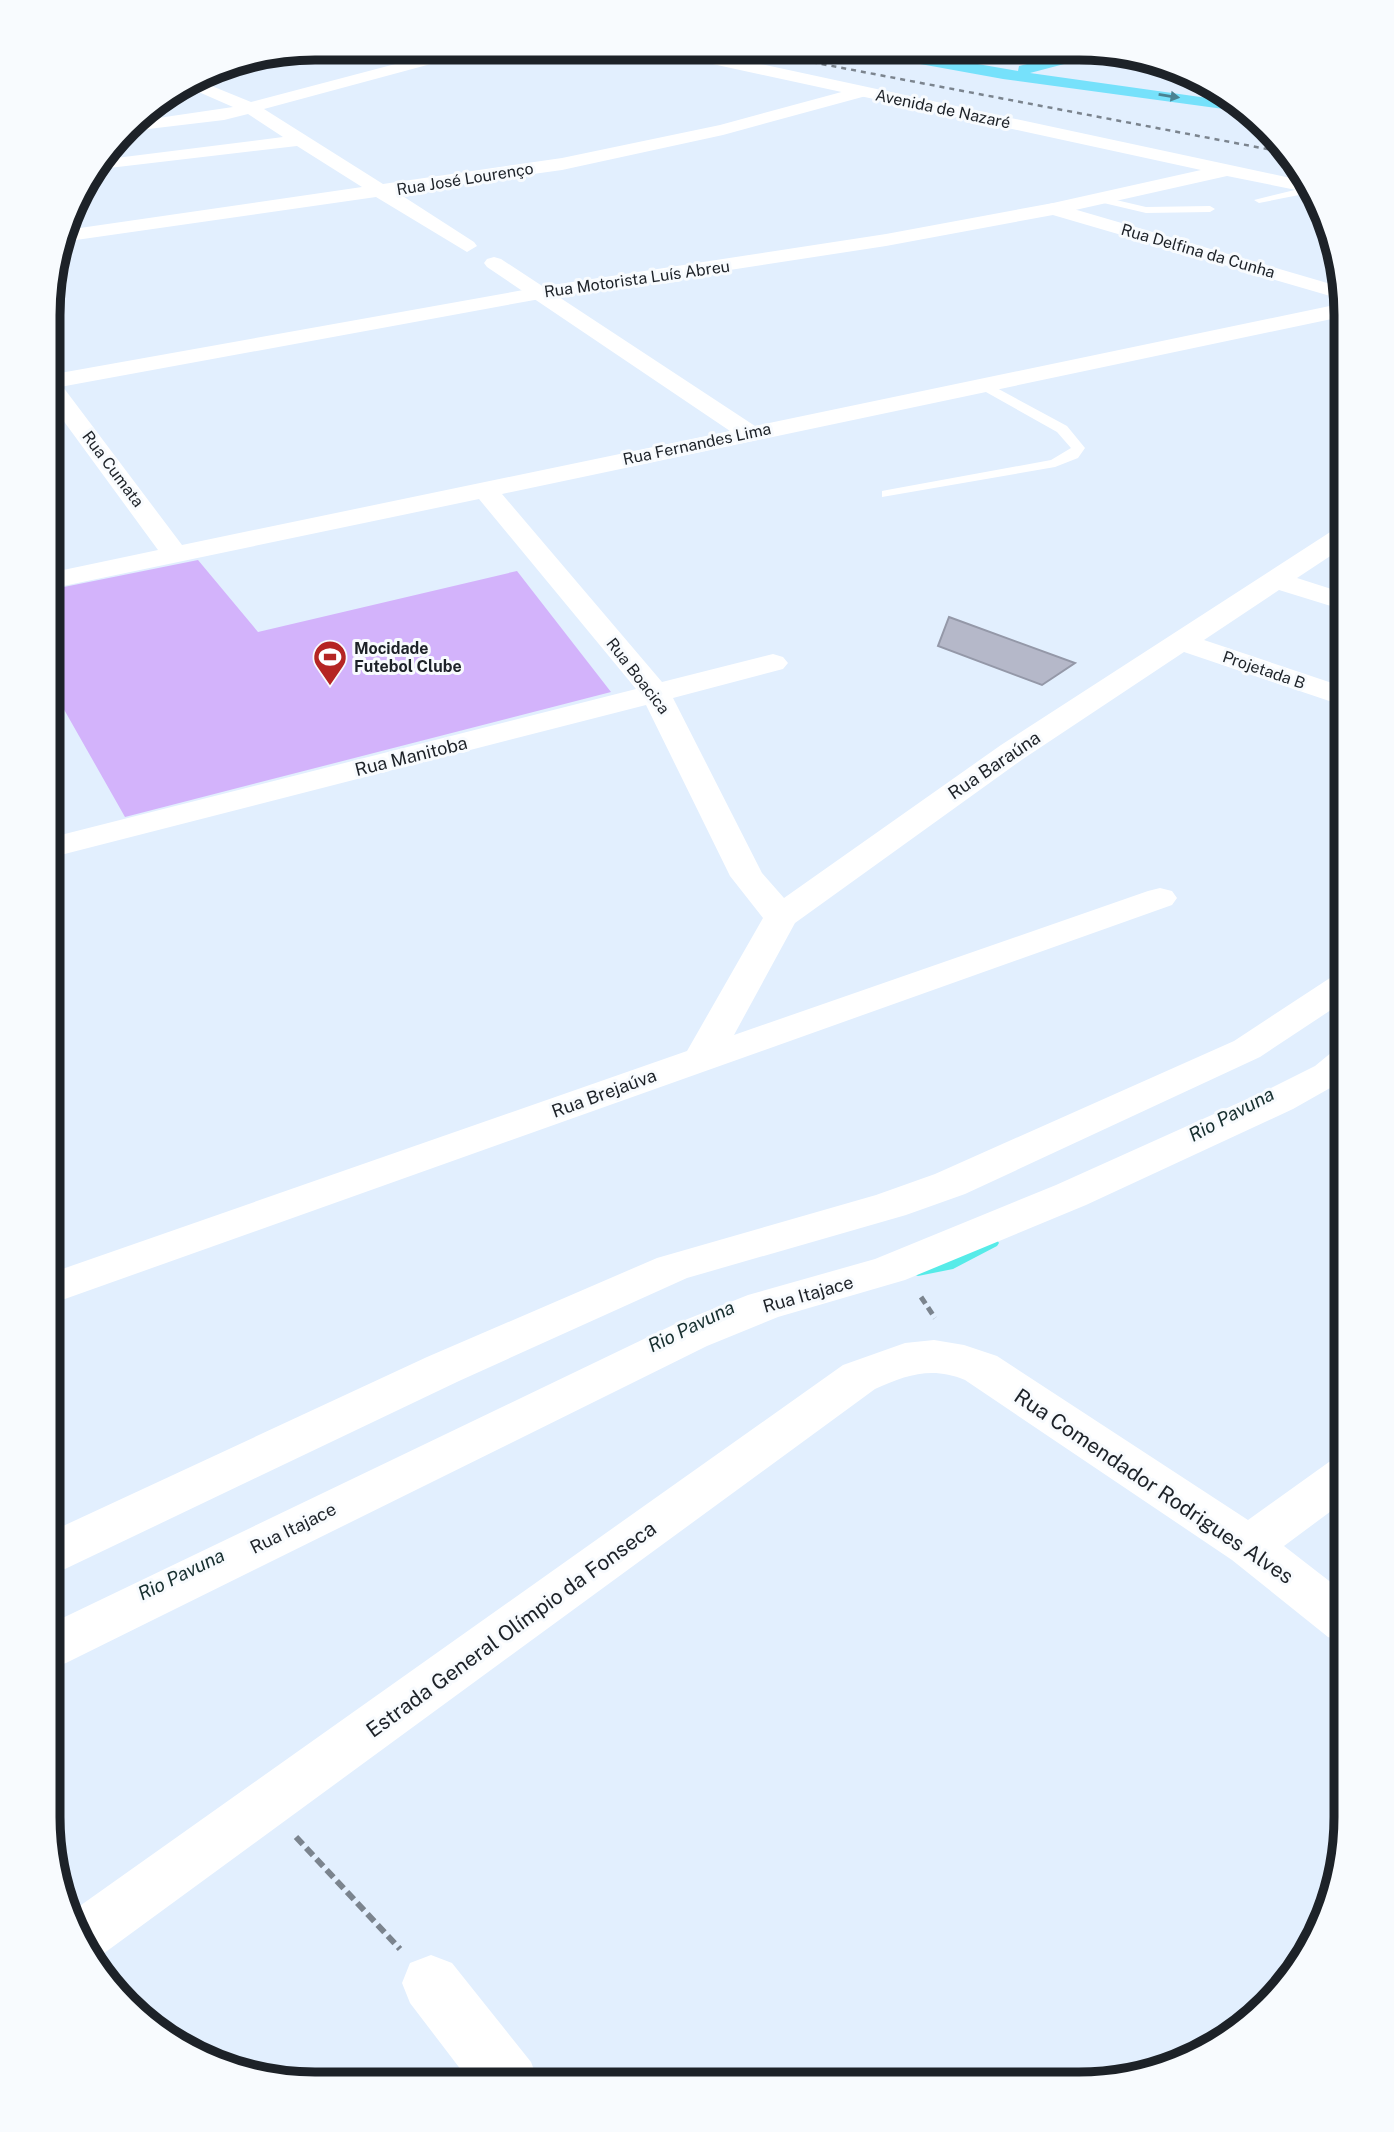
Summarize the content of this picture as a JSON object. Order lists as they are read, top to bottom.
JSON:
{
  "streets": {
    "street": [
      "Avenida de Nazaré",
      "Rua José Lourenço",
      "Rua Delfina da Cunha",
      "Rua Motorista Luís Abreu",
      "Rua Fernandes Lima",
      "Rua Cumata",
      "Projetada B",
      "Rua Boacica",
      "Rua Manitoba",
      "Rua Baraúna",
      "Rua Brejaúva",
      "Rua Itajace",
      "Rua Comendador Rodrigues Alves",
      "Estrada General Olímpio da Fonseca"
    ]
  },
  "crossings": [
    ["Avenida de Nazaré", "Rua José Lourenço"],
    ["Avenida de Nazaré", "Rua Motorista Luís Abreu"],
    ["Rua Delfina da Cunha", "Rua Motorista Luís Abreu"],
    ["Rua Fernandes Lima", "Rua Cumata"],
    ["Rua Fernandes Lima", "Rua Boacica"],
    ["Projetada B", "Rua Baraúna"],
    ["Rua Boacica", "Rua Manitoba"],
    ["Rua Boacica", "Rua Baraúna"],
    ["Rua Baraúna", "Rua Brejaúva"],
    ["Rua Comendador Rodrigues Alves", "Estrada General Olímpio da Fonseca"]
  ],
  "water": ["Rio Pavuna"],
  "places": {
    "sports": ["Mocidade Futebol Clube"]
  }
}
